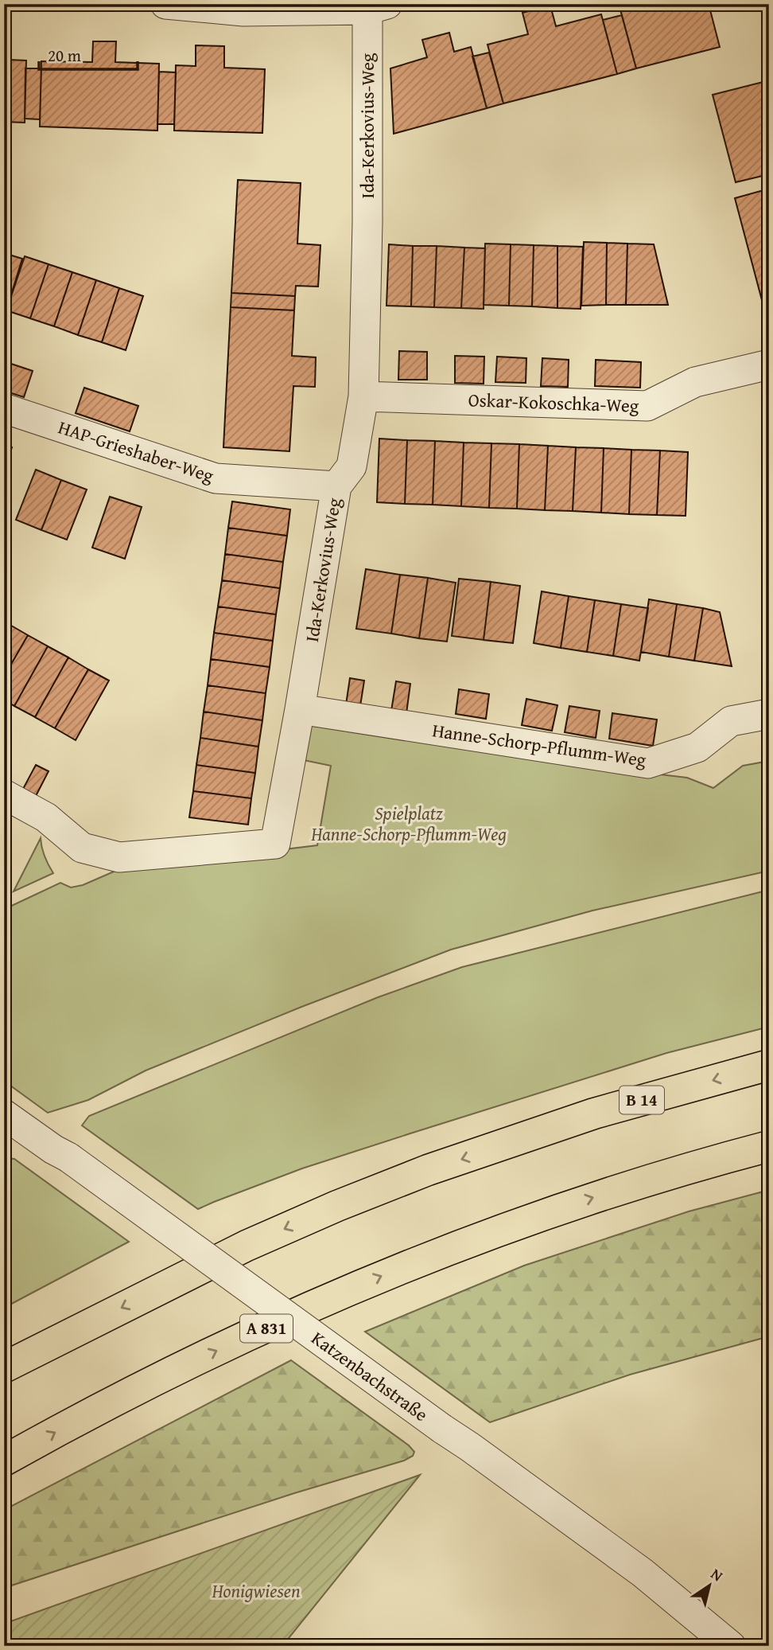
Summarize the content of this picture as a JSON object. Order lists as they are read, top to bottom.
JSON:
{
  "streets": {
    "highway": ["B 14", "A 831"],
    "street": [
      "Ida-Kerkovius-Weg",
      "Oskar-Kokoschka-Weg",
      "HAP-Grieshaber-Weg",
      "Hanne-Schorp-Pflumm-Weg",
      "Katzenbachstraße"
    ]
  },
  "crossings": [
    ["Ida-Kerkovius-Weg", "Oskar-Kokoschka-Weg"],
    ["Ida-Kerkovius-Weg", "HAP-Grieshaber-Weg"],
    ["Ida-Kerkovius-Weg", "Hanne-Schorp-Pflumm-Weg"]
  ],
  "parks": ["Spielplatz Hanne-Schorp-Pflumm-Weg", "Honigwiesen"],
  "scale_bar": "20 m",
  "north": "top right"
}
